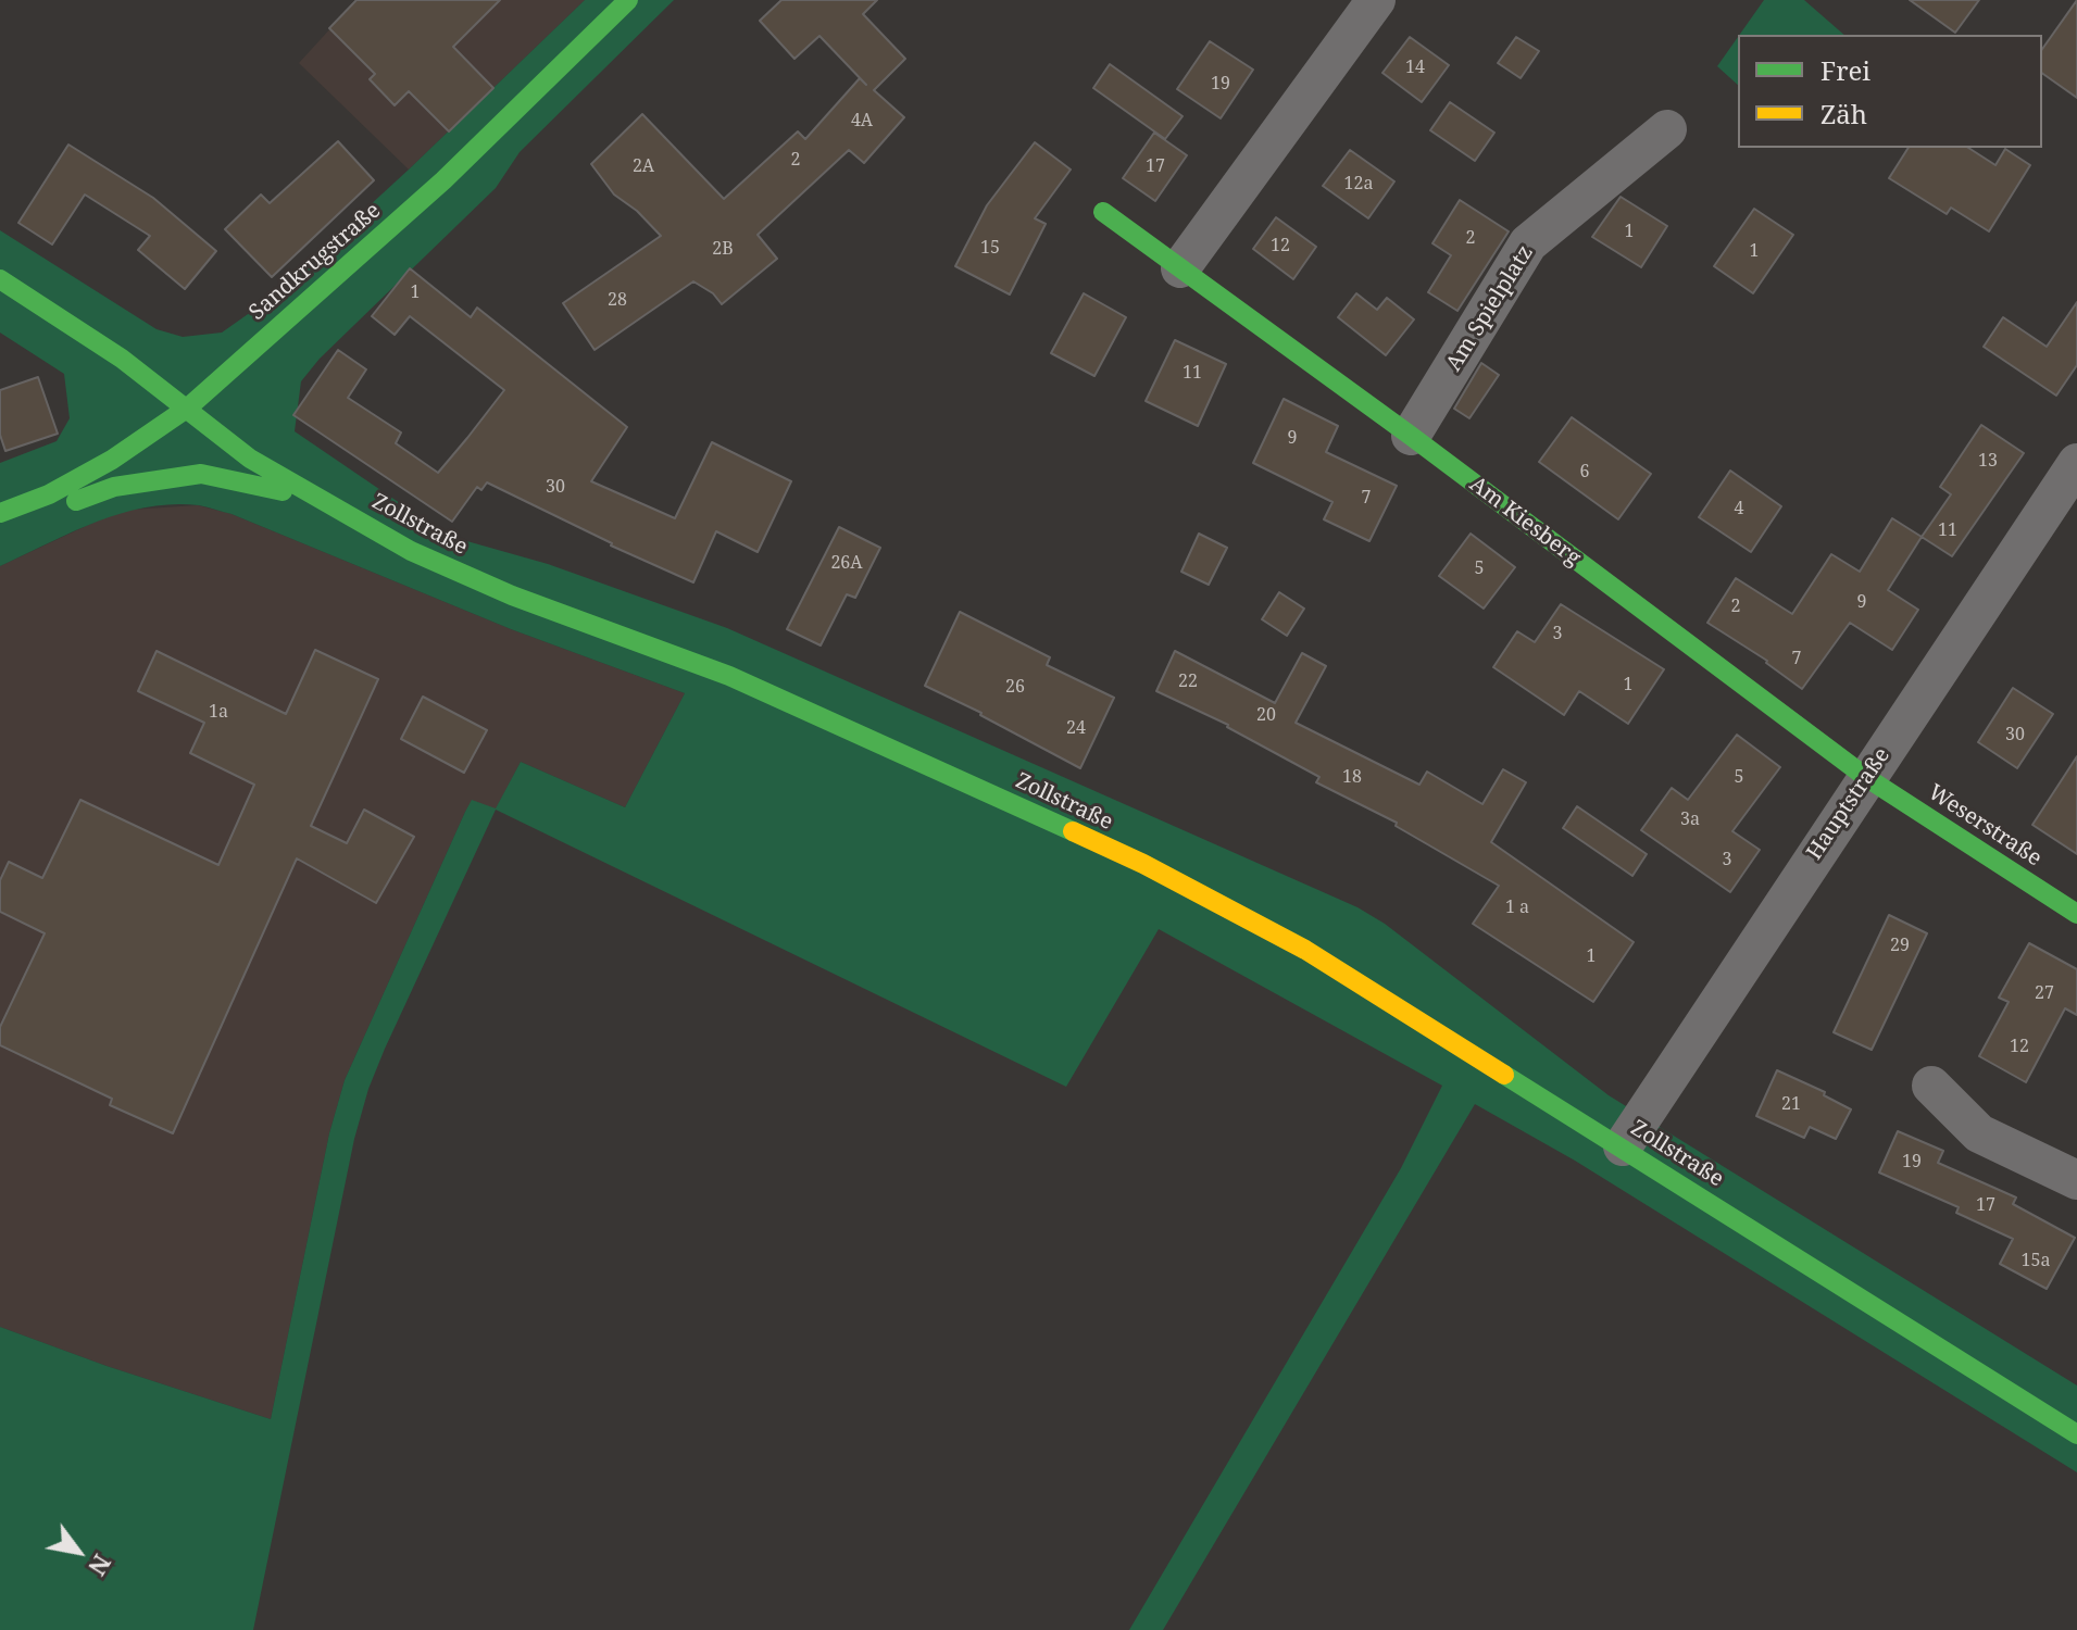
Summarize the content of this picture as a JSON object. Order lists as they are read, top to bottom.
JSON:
{
  "streets": {
    "street": [
      "Sandkrugstraße",
      "Am Spielplatz",
      "Am Kiesberg",
      "Zollstraße",
      "Hauptstraße",
      "Weserstraße"
    ]
  },
  "crossings": [
    ["Sandkrugstraße", "Zollstraße"],
    ["Am Spielplatz", "Am Kiesberg"],
    ["Am Kiesberg", "Hauptstraße"],
    ["Am Kiesberg", "Weserstraße"],
    ["Zollstraße", "Hauptstraße"],
    ["Hauptstraße", "Weserstraße"]
  ],
  "house_numbers": [
    "14",
    "19",
    "4A",
    "2",
    "2A",
    "17",
    "12a",
    "1",
    "2",
    "12",
    "15",
    "2B",
    "1",
    "1",
    "28",
    "11",
    "9",
    "13",
    "6",
    "30",
    "7",
    "4",
    "11",
    "26A",
    "5",
    "9",
    "2",
    "3",
    "7",
    "22",
    "1",
    "26",
    "1a",
    "20",
    "24",
    "30",
    "18",
    "5",
    "3a",
    "3",
    "1 a",
    "29",
    "1",
    "27",
    "12",
    "21",
    "19",
    "17",
    "15a"
  ],
  "legend": ["Frei", "Zäh"],
  "north": "bottom right"
}
